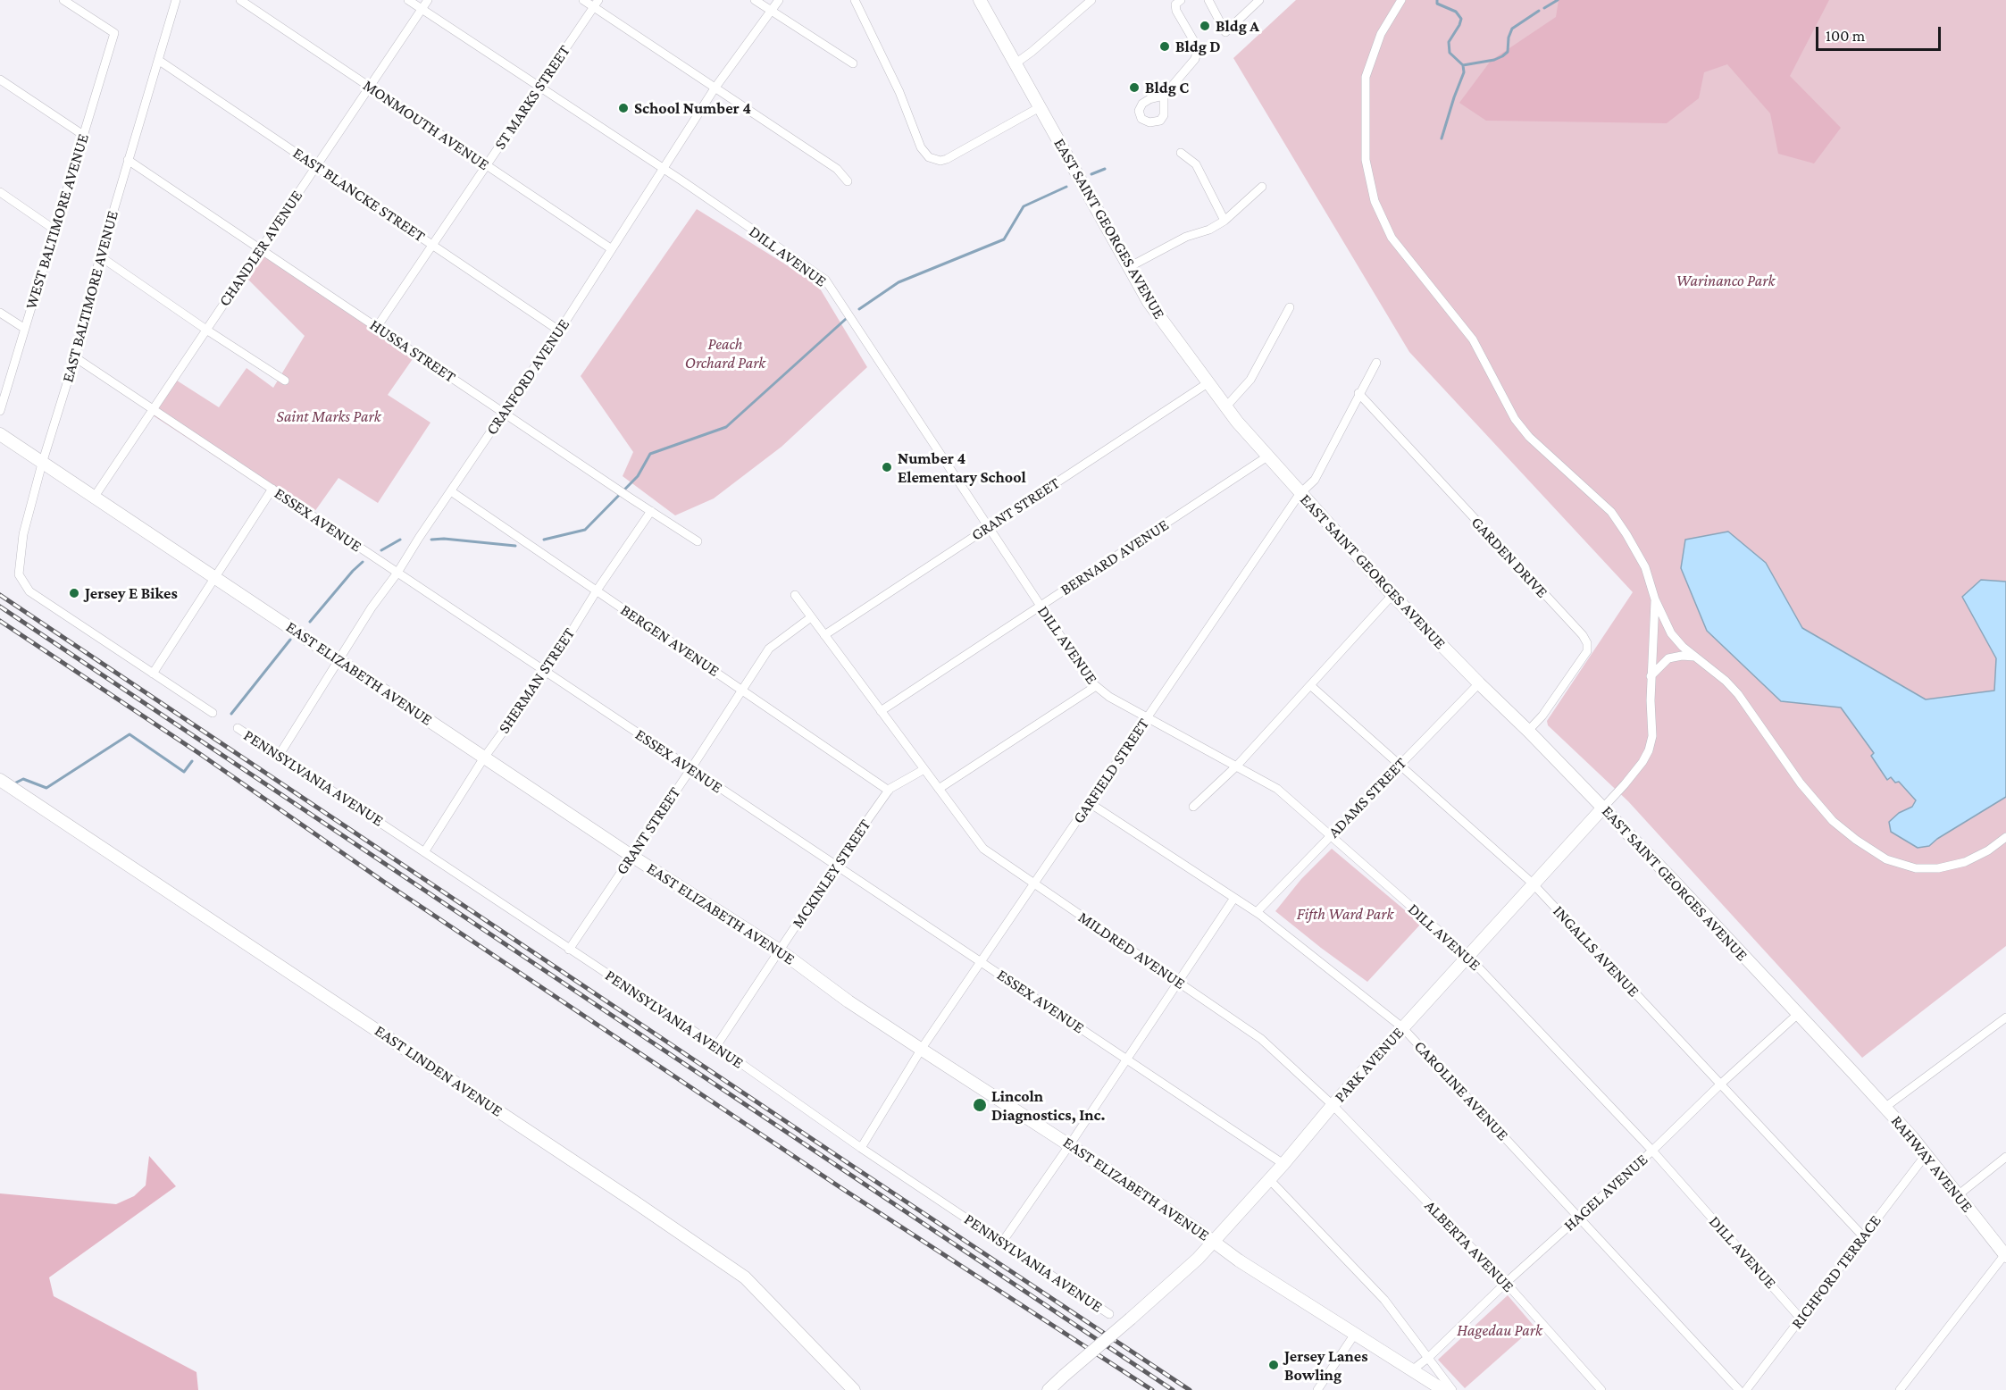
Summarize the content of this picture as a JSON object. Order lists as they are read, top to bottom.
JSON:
{
  "streets": {
    "street": [
      "ST MARKS STREET",
      "MONMOUTH AVENUE",
      "EAST BLANCKE STREET",
      "WEST BALTIMORE AVENUE",
      "EAST SAINT GEORGES AVENUE",
      "CHANDLER AVENUE",
      "DILL AVENUE",
      "EAST BALTIMORE AVENUE",
      "HUSSA STREET",
      "CRANFORD AVENUE",
      "GRANT STREET",
      "ESSEX AVENUE",
      "BERNARD AVENUE",
      "GARDEN DRIVE",
      "BERGEN AVENUE",
      "EAST ELIZABETH AVENUE",
      "SHERMAN STREET",
      "GARFIELD STREET",
      "PENNSYLVANIA AVENUE",
      "ADAMS STREET",
      "MCKINLEY STREET",
      "MILDRED AVENUE",
      "INGALLS AVENUE",
      "PARK AVENUE",
      "EAST LINDEN AVENUE",
      "CAROLINE AVENUE",
      "RAHWAY AVENUE",
      "HAGEL AVENUE",
      "ALBERTA AVENUE",
      "RICHFORD TERRACE"
    ]
  },
  "crossings": [
    ["ST MARKS STREET", "MONMOUTH AVENUE"],
    ["ST MARKS STREET", "EAST BLANCKE STREET"],
    ["ST MARKS STREET", "DILL AVENUE"],
    ["ST MARKS STREET", "HUSSA STREET"],
    ["MONMOUTH AVENUE", "CHANDLER AVENUE"],
    ["MONMOUTH AVENUE", "CRANFORD AVENUE"],
    ["EAST BLANCKE STREET", "CHANDLER AVENUE"],
    ["EAST BLANCKE STREET", "EAST BALTIMORE AVENUE"],
    ["EAST BLANCKE STREET", "CRANFORD AVENUE"],
    ["EAST SAINT GEORGES AVENUE", "GRANT STREET"],
    ["EAST SAINT GEORGES AVENUE", "BERNARD AVENUE"],
    ["EAST SAINT GEORGES AVENUE", "GARDEN DRIVE"],
    ["EAST SAINT GEORGES AVENUE", "GARFIELD STREET"],
    ["EAST SAINT GEORGES AVENUE", "ADAMS STREET"],
    ["EAST SAINT GEORGES AVENUE", "PARK AVENUE"],
    ["EAST SAINT GEORGES AVENUE", "RAHWAY AVENUE"],
    ["EAST SAINT GEORGES AVENUE", "HAGEL AVENUE"],
    ["CHANDLER AVENUE", "DILL AVENUE"],
    ["CHANDLER AVENUE", "HUSSA STREET"],
    ["CHANDLER AVENUE", "ESSEX AVENUE"],
    ["CHANDLER AVENUE", "EAST ELIZABETH AVENUE"],
    ["DILL AVENUE", "CRANFORD AVENUE"],
    ["DILL AVENUE", "GRANT STREET"],
    ["DILL AVENUE", "BERNARD AVENUE"],
    ["DILL AVENUE", "GARFIELD STREET"],
    ["DILL AVENUE", "ADAMS STREET"],
    ["DILL AVENUE", "PARK AVENUE"],
    ["DILL AVENUE", "HAGEL AVENUE"],
    ["DILL AVENUE", "RICHFORD TERRACE"],
    ["EAST BALTIMORE AVENUE", "HUSSA STREET"],
    ["EAST BALTIMORE AVENUE", "ESSEX AVENUE"],
    ["EAST BALTIMORE AVENUE", "EAST ELIZABETH AVENUE"],
    ["HUSSA STREET", "CRANFORD AVENUE"],
    ["HUSSA STREET", "SHERMAN STREET"],
    ["CRANFORD AVENUE", "ESSEX AVENUE"],
    ["CRANFORD AVENUE", "BERGEN AVENUE"],
    ["CRANFORD AVENUE", "EAST ELIZABETH AVENUE"],
    ["CRANFORD AVENUE", "PENNSYLVANIA AVENUE"],
    ["GRANT STREET", "ESSEX AVENUE"],
    ["GRANT STREET", "BERGEN AVENUE"],
    ["GRANT STREET", "EAST ELIZABETH AVENUE"],
    ["GRANT STREET", "PENNSYLVANIA AVENUE"],
    ["ESSEX AVENUE", "SHERMAN STREET"],
    ["ESSEX AVENUE", "GARFIELD STREET"],
    ["ESSEX AVENUE", "MCKINLEY STREET"],
    ["ESSEX AVENUE", "PARK AVENUE"],
    ["GARDEN DRIVE", "GARFIELD STREET"],
    ["BERGEN AVENUE", "SHERMAN STREET"],
    ["BERGEN AVENUE", "MCKINLEY STREET"],
    ["EAST ELIZABETH AVENUE", "SHERMAN STREET"],
    ["EAST ELIZABETH AVENUE", "GARFIELD STREET"],
    ["EAST ELIZABETH AVENUE", "MCKINLEY STREET"],
    ["EAST ELIZABETH AVENUE", "PARK AVENUE"],
    ["EAST ELIZABETH AVENUE", "HAGEL AVENUE"],
    ["SHERMAN STREET", "PENNSYLVANIA AVENUE"],
    ["GARFIELD STREET", "PENNSYLVANIA AVENUE"],
    ["GARFIELD STREET", "MILDRED AVENUE"],
    ["GARFIELD STREET", "CAROLINE AVENUE"],
    ["PENNSYLVANIA AVENUE", "MCKINLEY STREET"],
    ["ADAMS STREET", "INGALLS AVENUE"],
    ["ADAMS STREET", "CAROLINE AVENUE"],
    ["MCKINLEY STREET", "MILDRED AVENUE"],
    ["MILDRED AVENUE", "PARK AVENUE"],
    ["MILDRED AVENUE", "ALBERTA AVENUE"],
    ["INGALLS AVENUE", "PARK AVENUE"],
    ["INGALLS AVENUE", "HAGEL AVENUE"],
    ["INGALLS AVENUE", "RICHFORD TERRACE"],
    ["PARK AVENUE", "CAROLINE AVENUE"],
    ["PARK AVENUE", "ALBERTA AVENUE"],
    ["CAROLINE AVENUE", "HAGEL AVENUE"],
    ["RAHWAY AVENUE", "RICHFORD TERRACE"],
    ["HAGEL AVENUE", "ALBERTA AVENUE"]
  ],
  "parks": [
    "Warinanco Park",
    "Peach Orchard Park",
    "Saint Marks Park",
    "Fifth Ward Park",
    "Hagedau Park"
  ],
  "places": [
    "Bldg A",
    "Bldg D",
    "Bldg C",
    "School Number 4",
    "Number 4 Elementary School",
    "Jersey E Bikes",
    "Lincoln Diagnostics, Inc.",
    "Jersey Lanes Bowling"
  ],
  "scale_bar": "100 m"
}
